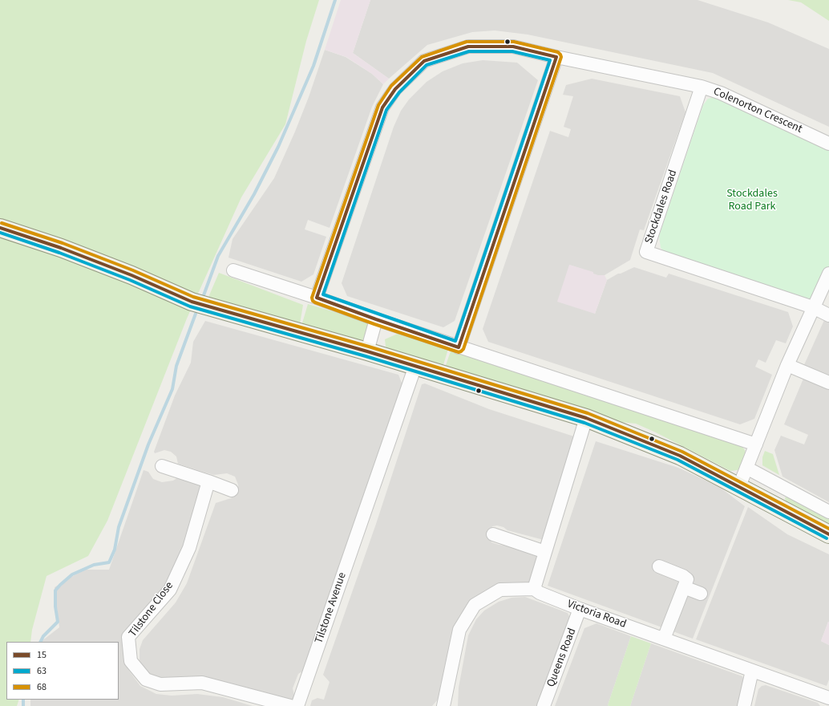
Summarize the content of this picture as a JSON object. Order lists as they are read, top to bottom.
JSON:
{
  "streets": {
    "street": [
      "Colenorton Crescent",
      "Stockdales Road",
      "Tilstone Avenue",
      "Tilstone Close",
      "Victoria Road",
      "Queens Road"
    ]
  },
  "crossings": [
    ["Colenorton Crescent", "Stockdales Road"],
    ["Victoria Road", "Queens Road"]
  ],
  "parks": ["Stockdales Road Park"],
  "lines": ["transit line 68", "transit line 15", "transit line 63"],
  "legend": ["15", "63", "68"]
}
